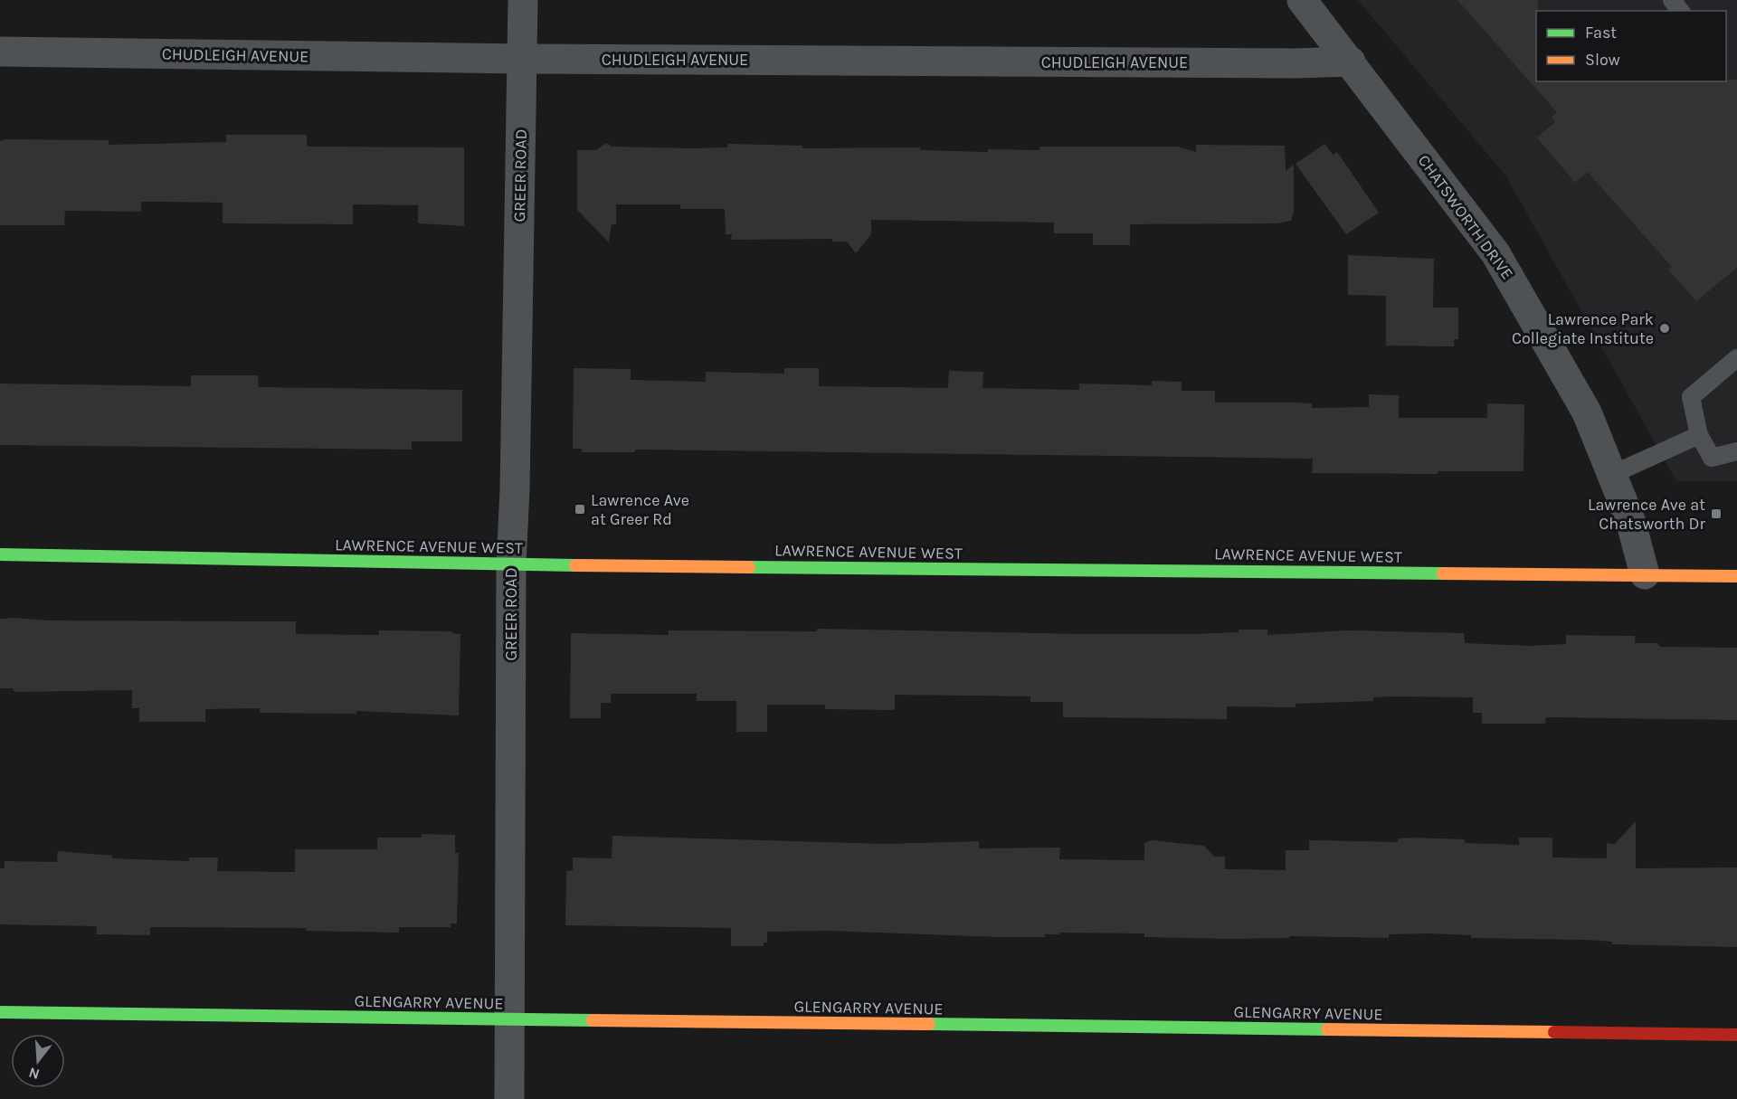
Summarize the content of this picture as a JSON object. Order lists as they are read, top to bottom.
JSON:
{
  "streets": {
    "main road": ["LAWRENCE AVENUE WEST", "GLENGARRY AVENUE"],
    "street": ["CHUDLEIGH AVENUE", "GREER ROAD", "CHATSWORTH DRIVE"]
  },
  "crossings": [
    ["CHUDLEIGH AVENUE", "GREER ROAD"],
    ["CHUDLEIGH AVENUE", "CHATSWORTH DRIVE"],
    ["GREER ROAD", "LAWRENCE AVENUE WEST"],
    ["GREER ROAD", "GLENGARRY AVENUE"],
    ["CHATSWORTH DRIVE", "LAWRENCE AVENUE WEST"]
  ],
  "places": {
    "other": ["Lawrence Park Collegiate Institute"],
    "transit": ["Lawrence Ave at Greer Rd", "Lawrence Ave at Chatsworth Dr"]
  },
  "legend": ["Fast", "Slow"],
  "north": "bottom"
}
